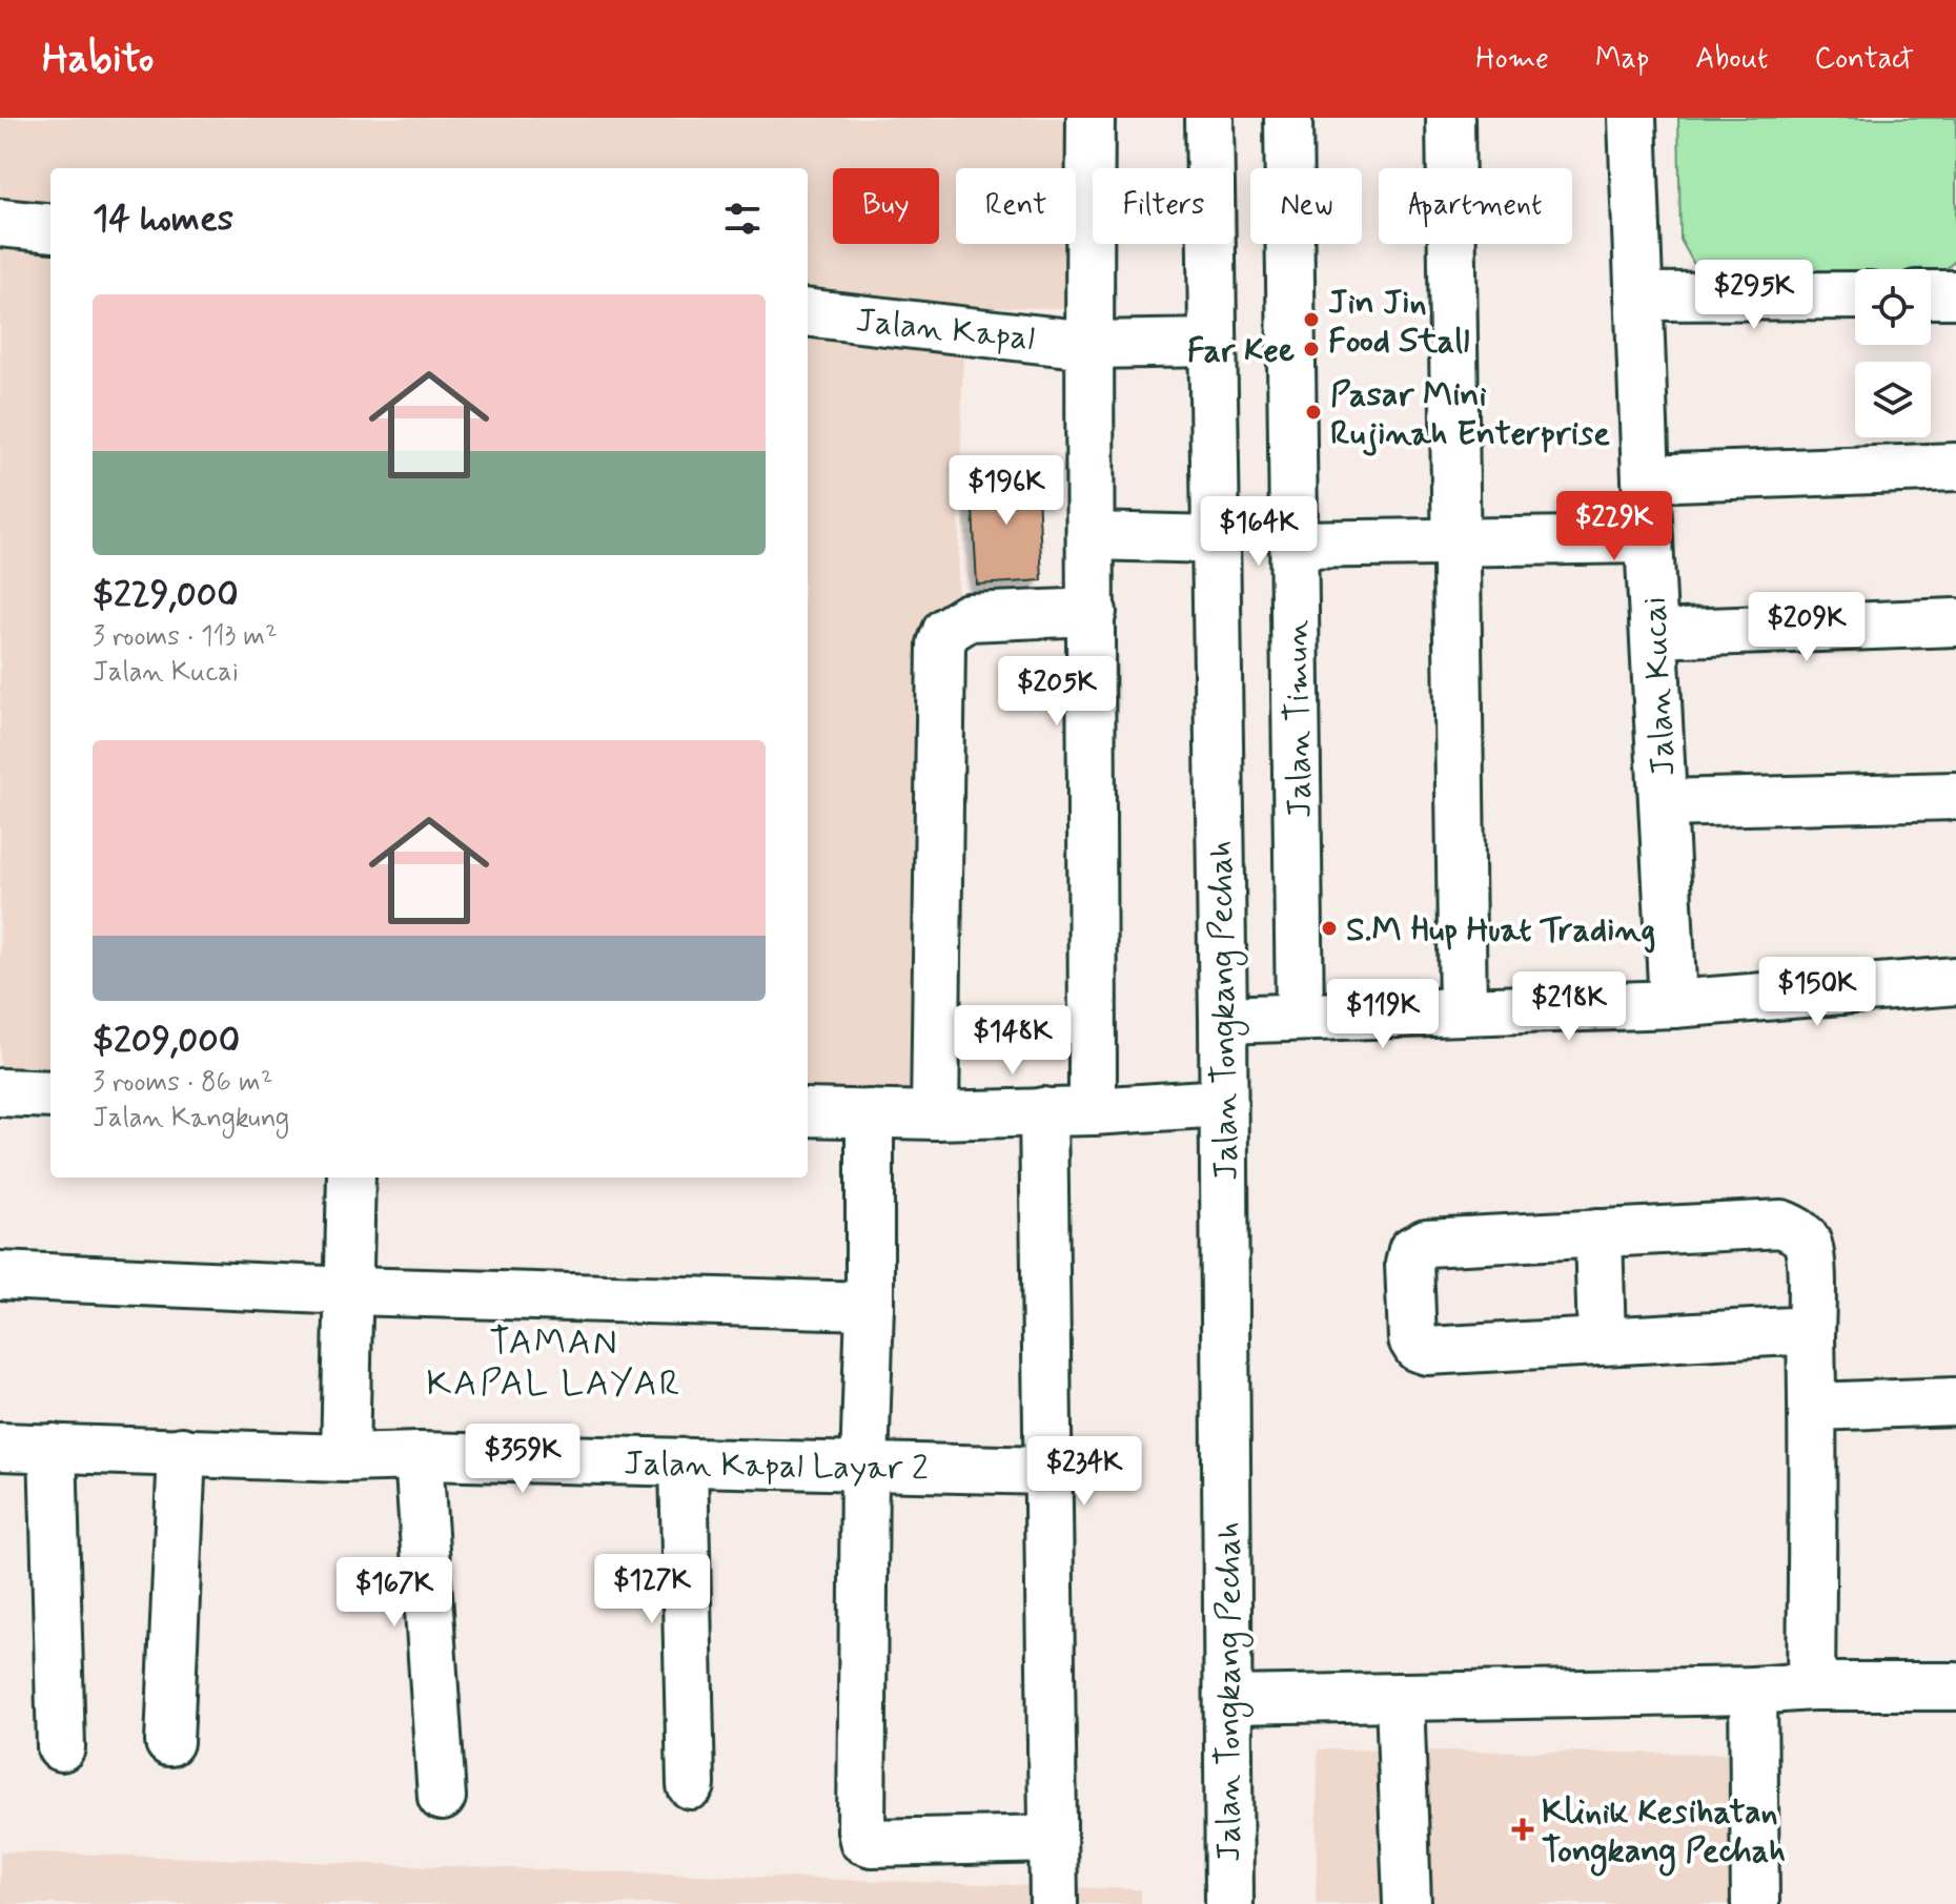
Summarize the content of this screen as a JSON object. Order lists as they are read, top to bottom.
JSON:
{
  "streets": {
    "street": [
      "Jalan Kapal",
      "Jalan Kucai",
      "Jalan Timun",
      "Jalan Tongkang Pechah",
      "Jalan Kapal Layar 2"
    ]
  },
  "crossings": [
    ["Jalan Kapal", "Jalan Tongkang Pechah"]
  ],
  "districts": ["TAMAN KAPAL LAYAR"],
  "places": {
    "other": [
      "Jin Jin Food Stall",
      "Far Kee",
      "Pasar Mini Rujinah Enterprise",
      "S.M Hup Huat Trading"
    ],
    "health": ["Klinik Kesihatan Tongkang Pechah"]
  },
  "page": {
    "header": "Habito",
    "nav": [
      "Home",
      "Map",
      "About",
      "Contact"
    ],
    "chip": [
      "Buy",
      "Rent",
      "Filters",
      "New",
      "Apartment"
    ],
    "heading": "14 homes",
    "price": [
      "$295K",
      "$196K",
      "$229K",
      "$164K",
      "$209K",
      "$205K",
      "$150K",
      "$218K",
      "$119K",
      "$148K",
      "$359K",
      "$234K",
      "$127K",
      "$167K"
    ],
    "list": [
      {
        "name": "$229,000",
        "note": "3 rooms · 113 m² · Jalan Kucai"
      },
      {
        "name": "$209,000",
        "note": "3 rooms · 86 m² · Jalan Kangkung"
      }
    ]
  }
}
